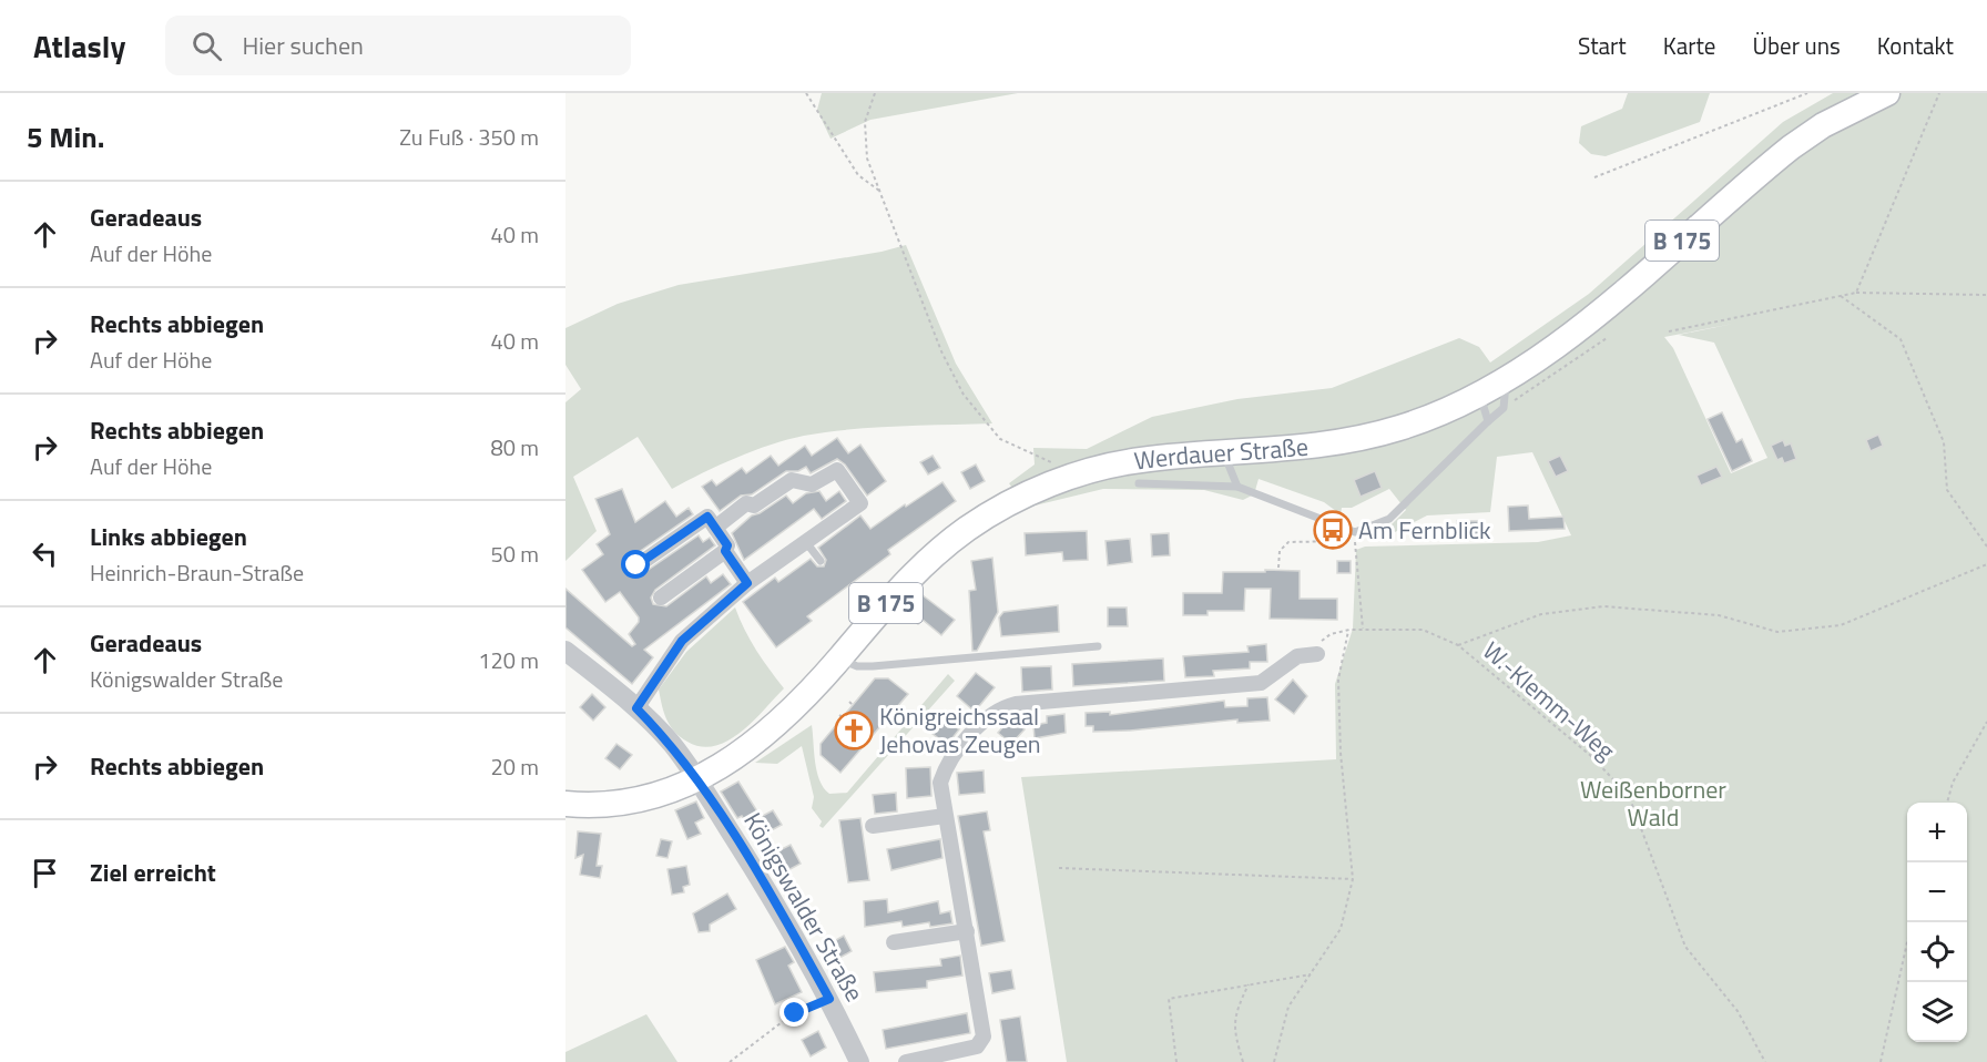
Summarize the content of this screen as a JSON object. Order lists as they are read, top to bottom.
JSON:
{
  "streets": {
    "main road": ["B 175", "Werdauer Straße"],
    "street": ["Königswalder Straße"],
    "path": ["W.-Klemm-Weg"]
  },
  "crossings": [
    ["Werdauer Straße", "Königswalder Straße"]
  ],
  "parks": ["Weißenborner Wald"],
  "places": {
    "bus stop": ["Am Fernblick"],
    "church": ["Königreichssaal Jehovas Zeugen"]
  },
  "page": {
    "header": "Atlasly",
    "search": "Hier suchen",
    "nav": [
      "Start",
      "Karte",
      "Über uns",
      "Kontakt"
    ],
    "heading": ["5 Min.", "Zu Fuß · 350 m"],
    "list": [
      ["Geradeaus", "Auf der Höhe", "40 m"],
      ["Rechts abbiegen", "Auf der Höhe", "40 m"],
      ["Rechts abbiegen", "Auf der Höhe", "80 m"],
      ["Links abbiegen", "Heinrich-Braun-Straße", "50 m"],
      ["Geradeaus", "Königswalder Straße", "120 m"],
      ["Rechts abbiegen", "20 m"],
      "Ziel erreicht"
    ],
    "map_buttons": ["+", "−"]
  }
}
